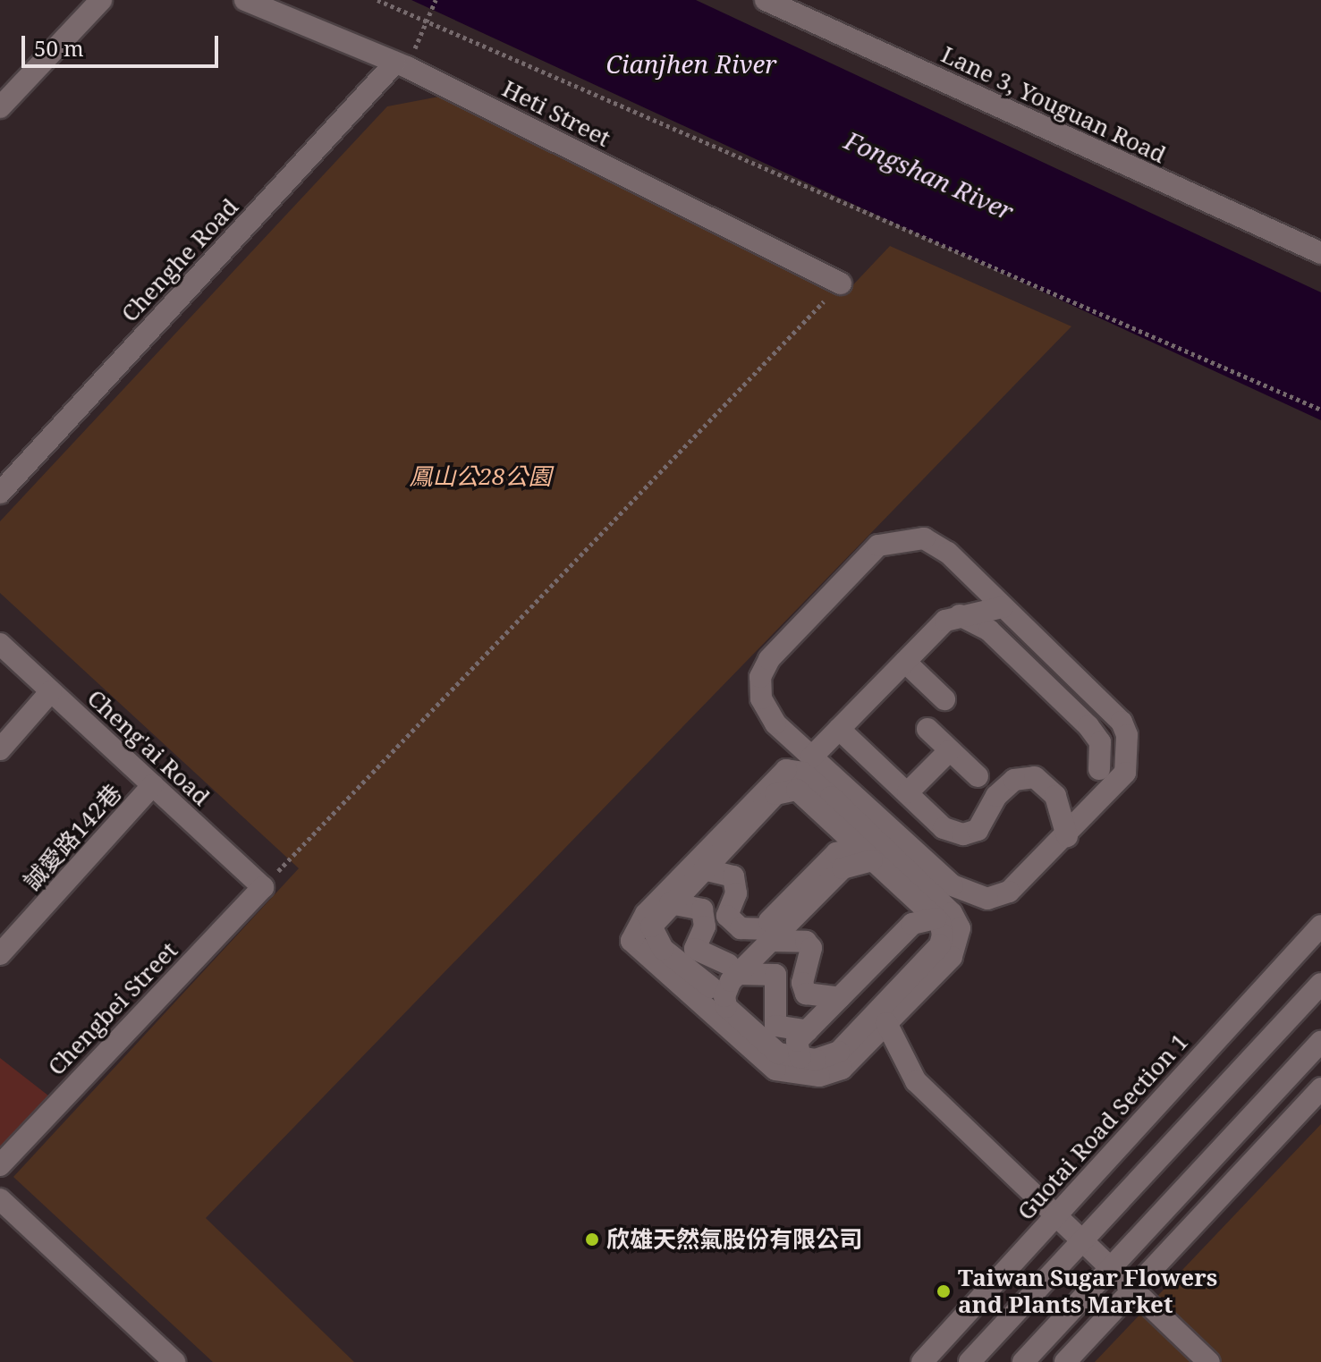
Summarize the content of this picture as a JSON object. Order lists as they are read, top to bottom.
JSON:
{
  "streets": {
    "street": [
      "Lane 3, Youguan Road",
      "Heti Street",
      "Chenghe Road",
      "Cheng'ai Road",
      "誠愛路142巷",
      "Chengbei Street",
      "Guotai Road Section 1"
    ]
  },
  "crossings": [
    ["Heti Street", "Chenghe Road"],
    ["Cheng'ai Road", "誠愛路142巷"],
    ["Cheng'ai Road", "Chengbei Street"]
  ],
  "water": ["Cianjhen River", "Fongshan River"],
  "parks": ["鳳山公28公園"],
  "places": ["欣雄天然氣股份有限公司", "Taiwan Sugar Flowers and Plants Market"],
  "scale_bar": "50 m"
}
